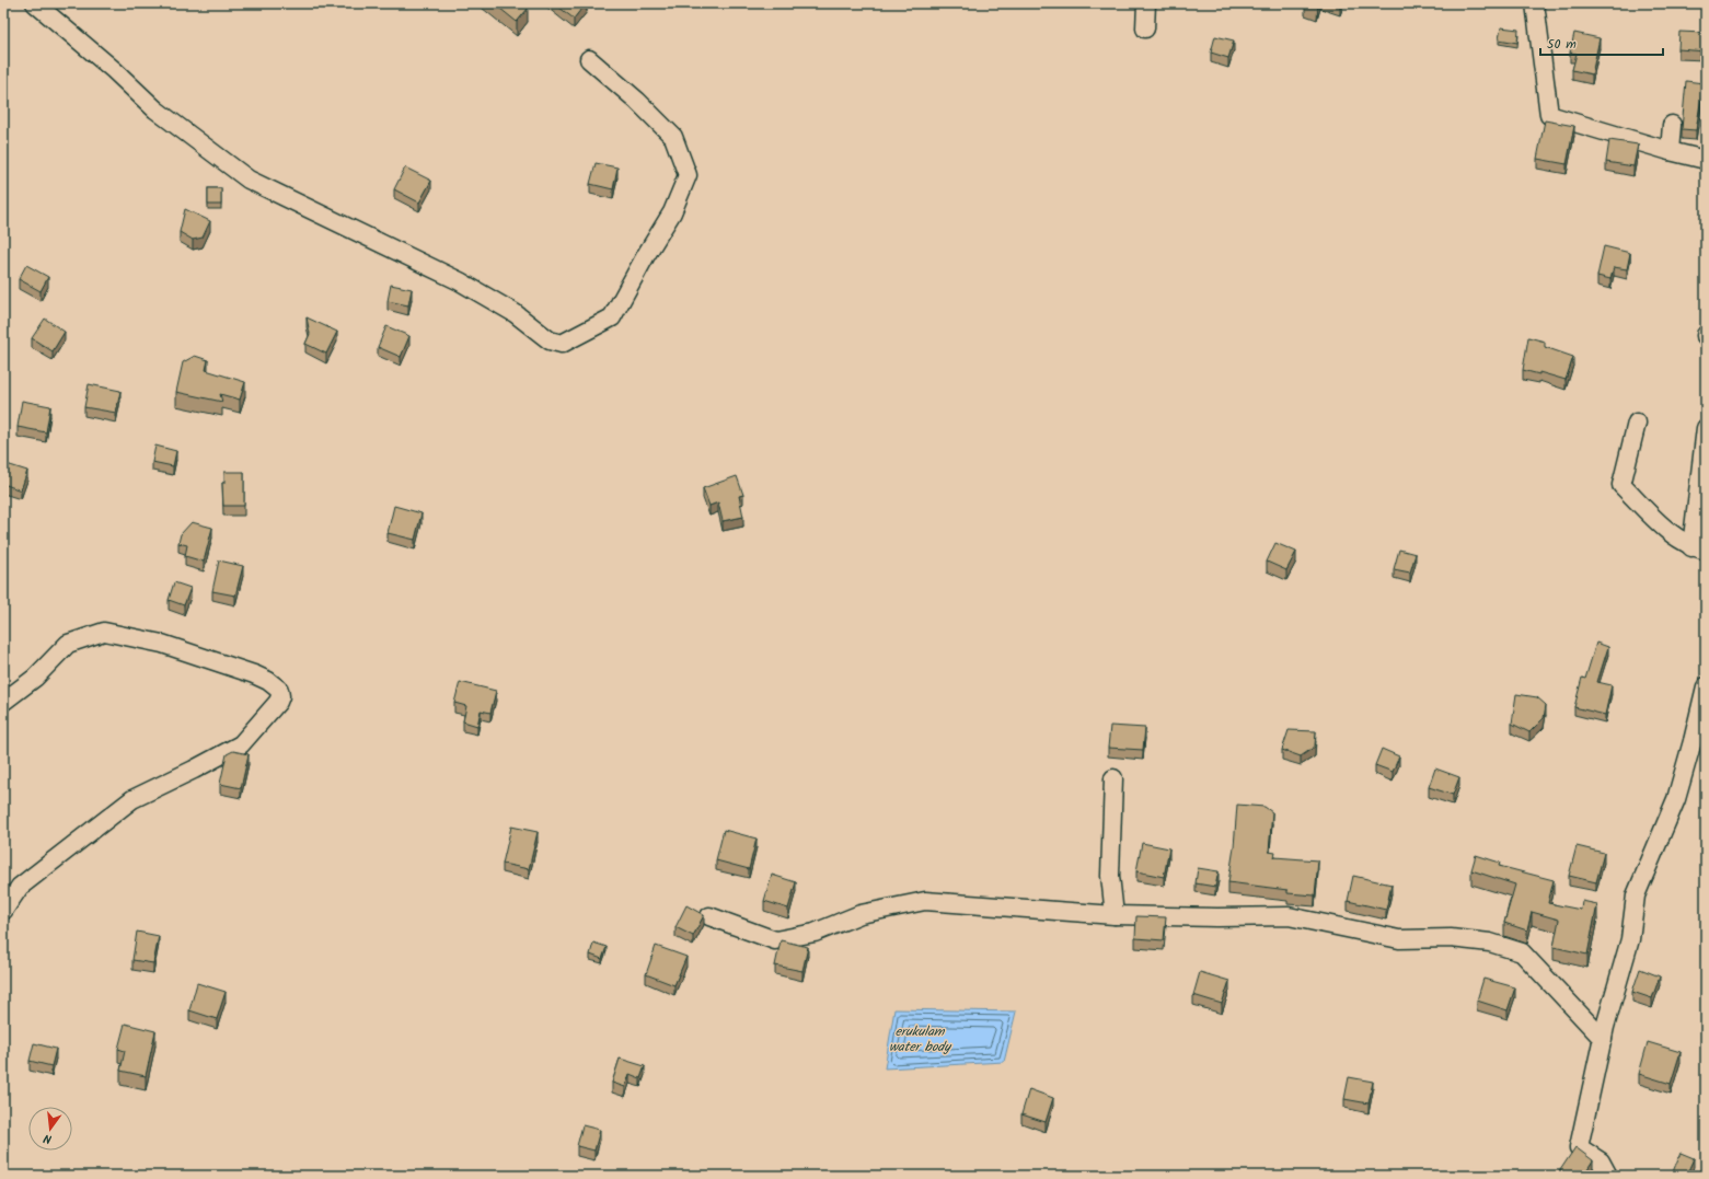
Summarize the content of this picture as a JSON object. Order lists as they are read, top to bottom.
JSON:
{
  "water": ["erukulam water body"],
  "scale_bar": "50 m",
  "north": "bottom"
}
